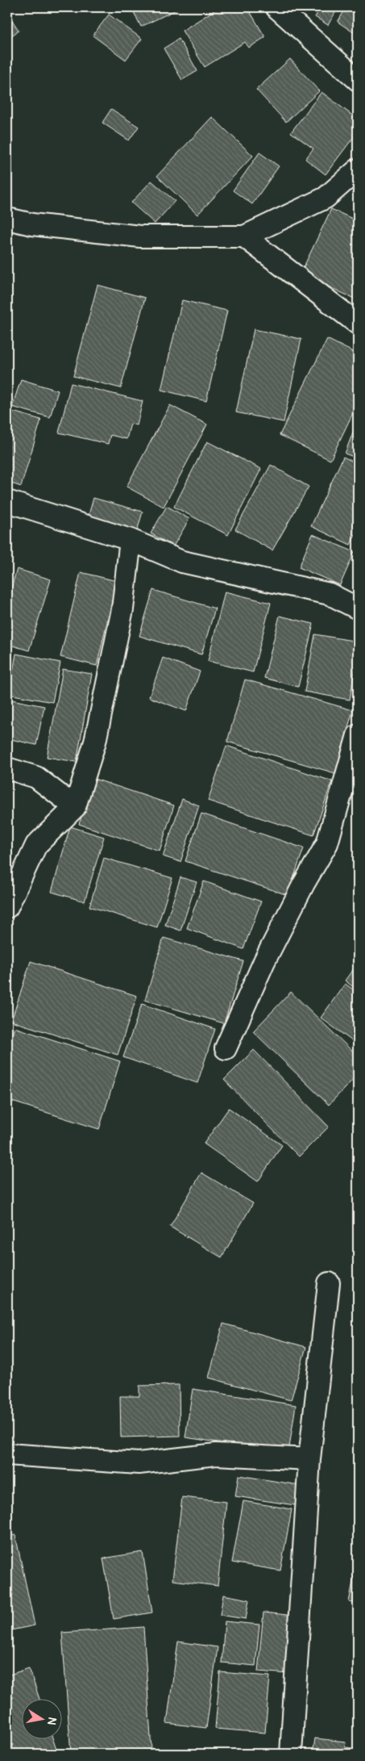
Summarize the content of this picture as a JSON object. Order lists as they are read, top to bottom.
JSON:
{
  "north": "right"
}
